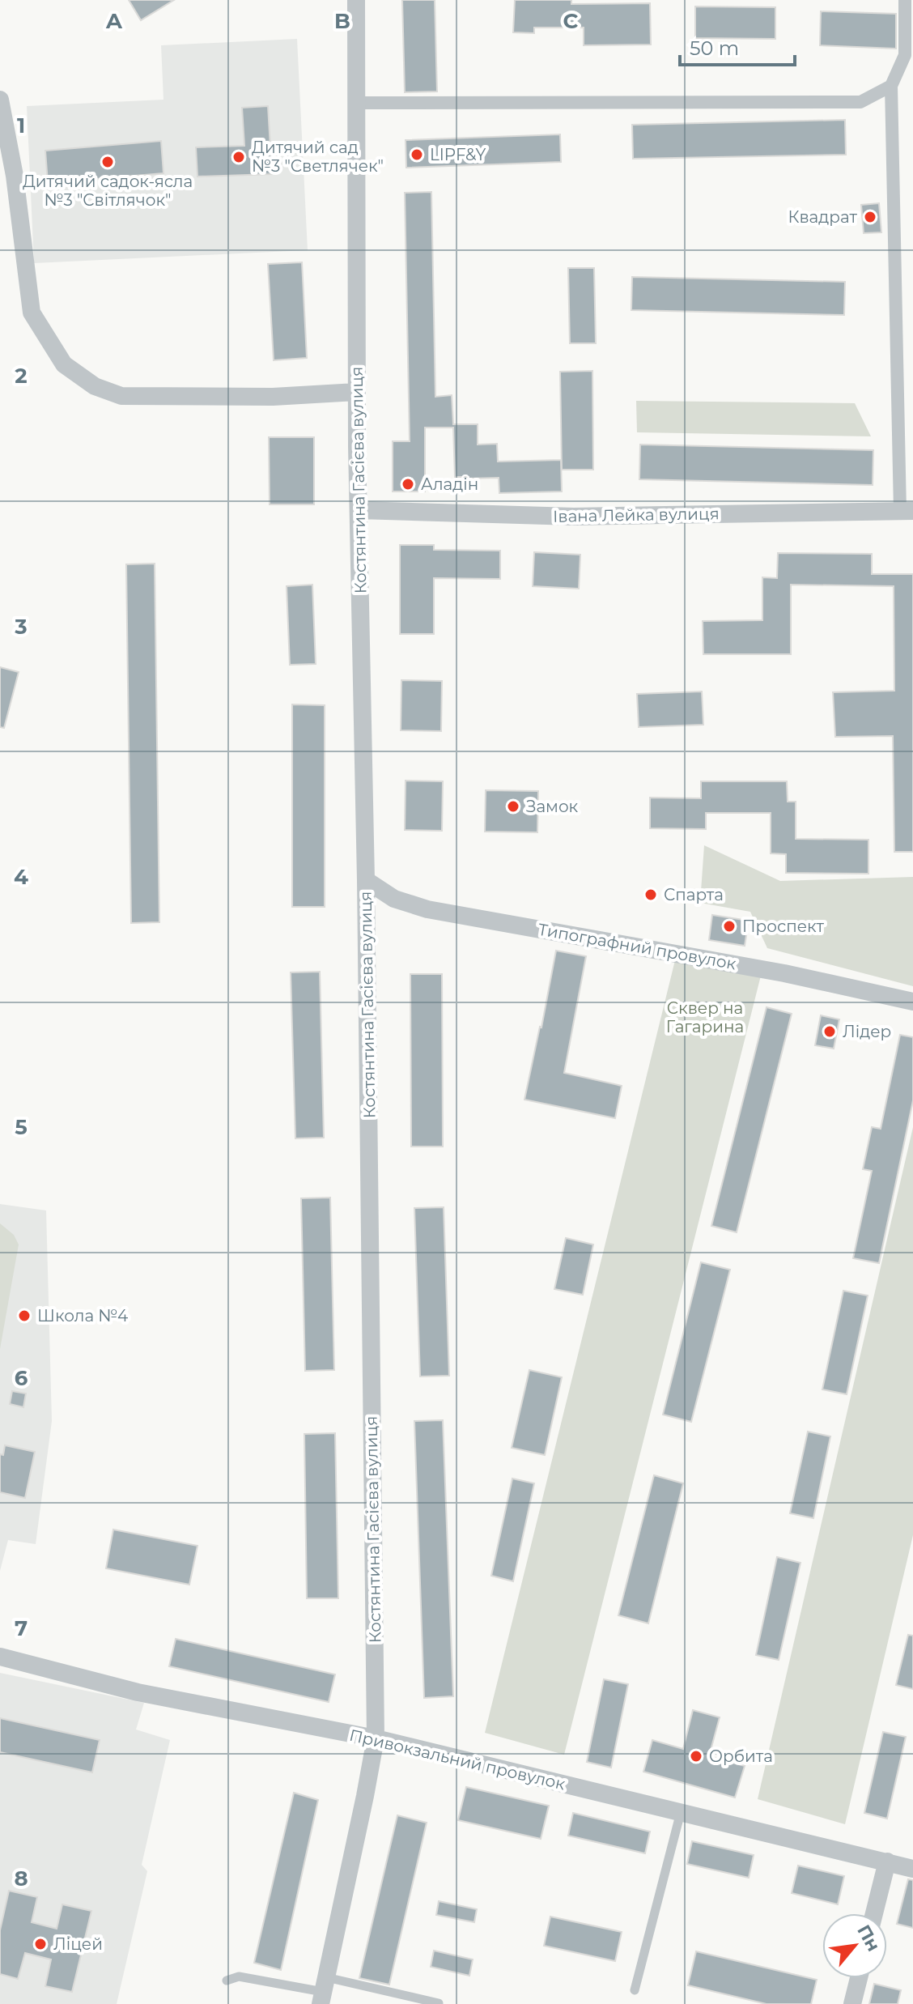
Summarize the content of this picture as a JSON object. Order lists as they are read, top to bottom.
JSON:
{
  "streets": {
    "street": [
      "Костянтина Гасієва вулиця",
      "Івана Лейка вулиця",
      "Типографний провулок",
      "Привокзальний провулок"
    ]
  },
  "crossings": [
    ["Костянтина Гасієва вулиця", "Івана Лейка вулиця"],
    ["Костянтина Гасієва вулиця", "Типографний провулок"],
    ["Костянтина Гасієва вулиця", "Привокзальний провулок"]
  ],
  "parks": ["Сквер на Гагарина"],
  "places": [
    "LIPF&Y",
    "Дитячий сад №3 \"Светлячек\"",
    "Дитячий садок-ясла №3 \"Світлячок\"",
    "Квадрат",
    "Аладін",
    "Замок",
    "Спарта",
    "Проспект",
    "Лідер",
    "Школа №4",
    "Орбита",
    "Ліцей"
  ],
  "scale_bar": "50 m",
  "north": "top right",
  "grid": {
    "columns": ["A", "B", "C"],
    "rows": [
      "1",
      "2",
      "3",
      "4",
      "5",
      "6",
      "7",
      "8"
    ]
  }
}
